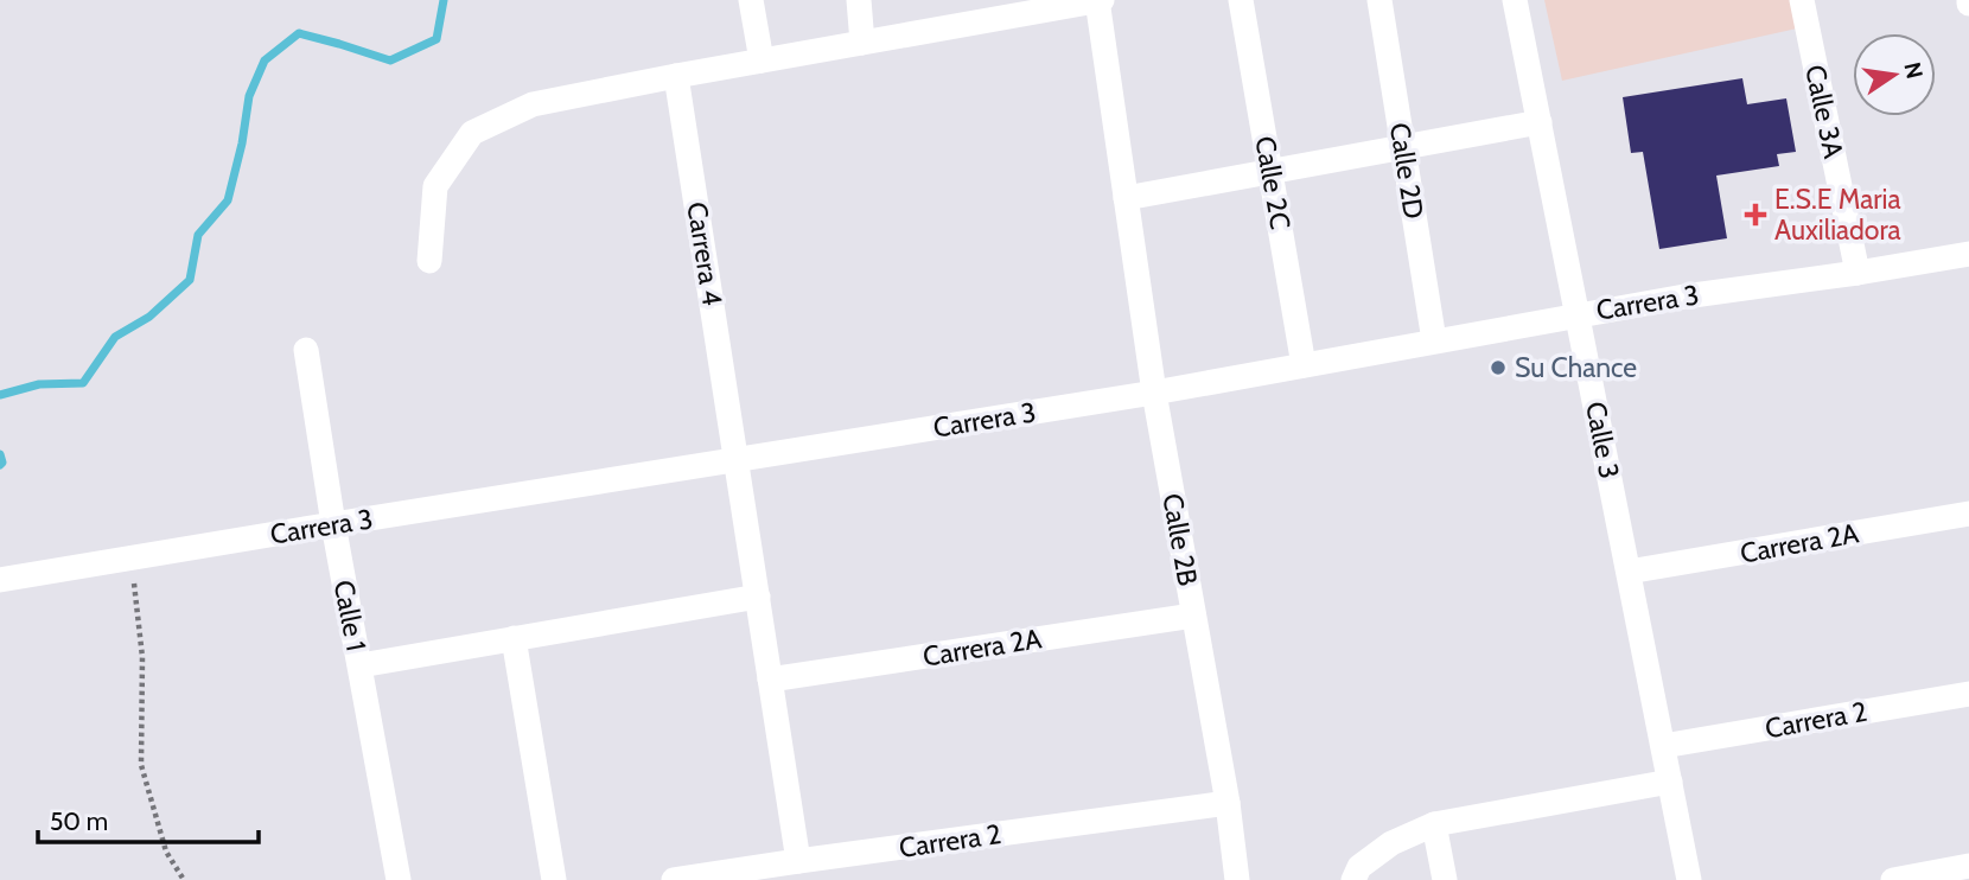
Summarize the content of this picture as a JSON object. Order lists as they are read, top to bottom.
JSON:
{
  "streets": {
    "street": [
      "Calle 3A",
      "Calle 2D",
      "Calle 2C",
      "Carrera 4",
      "Carrera 3",
      "Calle 3",
      "Calle 2B",
      "Carrera 2A",
      "Calle 1",
      "Carrera 2"
    ]
  },
  "crossings": [
    ["Calle 3A", "Carrera 3"],
    ["Calle 2D", "Carrera 3"],
    ["Calle 2C", "Carrera 3"],
    ["Carrera 4", "Carrera 3"],
    ["Carrera 4", "Carrera 2A"],
    ["Carrera 4", "Carrera 2"],
    ["Carrera 3", "Calle 3"],
    ["Carrera 3", "Calle 2B"],
    ["Carrera 3", "Calle 1"],
    ["Calle 3", "Carrera 2A"],
    ["Calle 3", "Carrera 2"],
    ["Calle 2B", "Carrera 2A"],
    ["Calle 2B", "Carrera 2"]
  ],
  "places": {
    "health": ["E.S.E Maria Auxiliadora"],
    "other": ["Su Chance"]
  },
  "scale_bar": "50 m",
  "north": "right"
}
